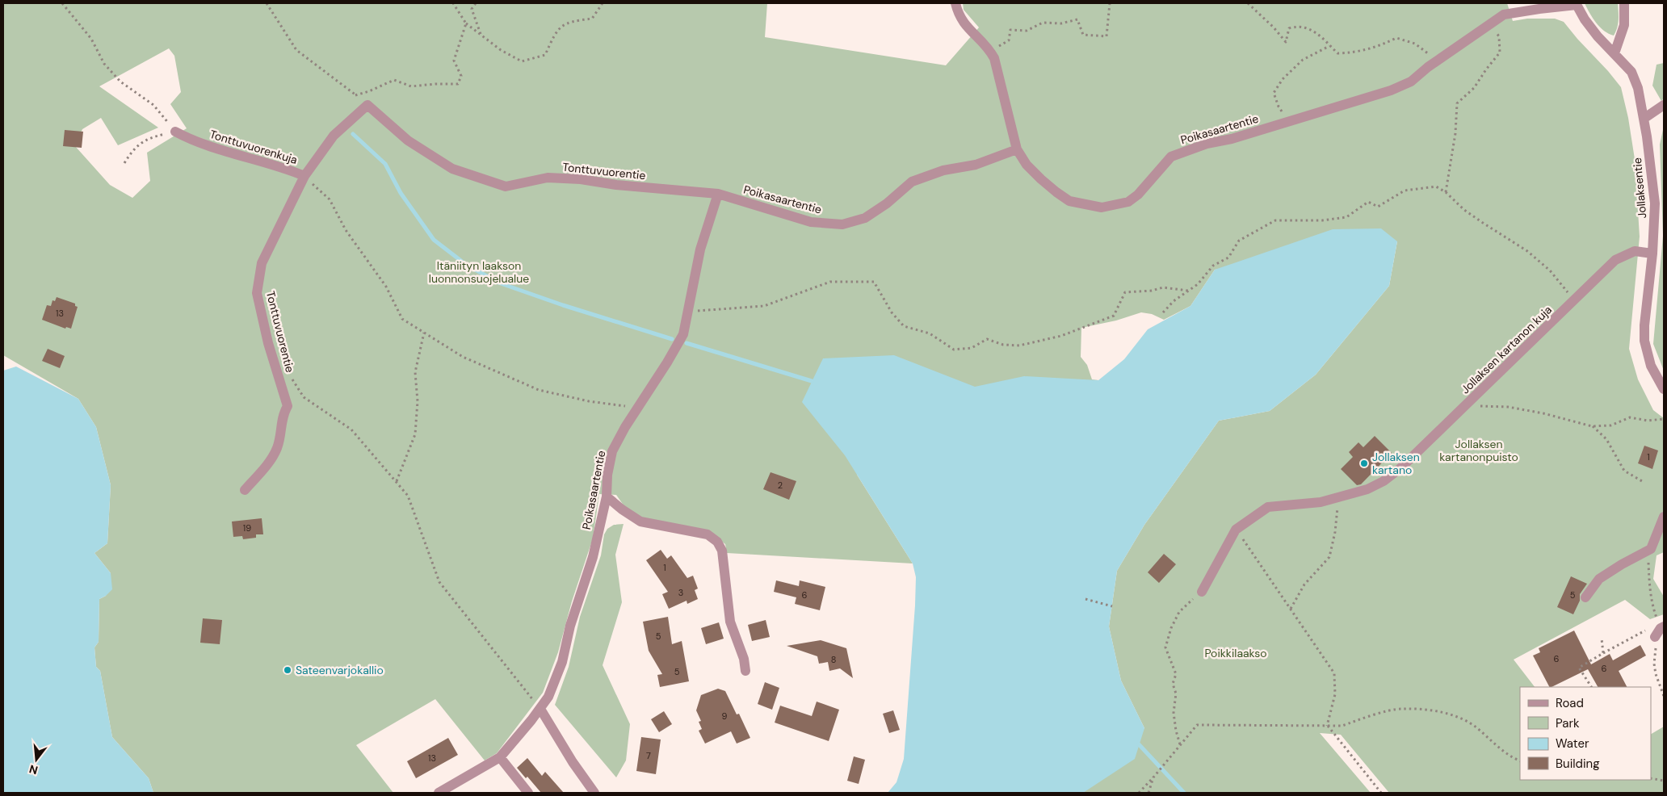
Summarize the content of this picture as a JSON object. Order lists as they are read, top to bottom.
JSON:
{
  "streets": {
    "street": [
      "Poikasaartentie",
      "Tonttuvuorenkuja",
      "Tonttuvuorentie",
      "Jollaksentie",
      "Jollaksen kartanon kuja"
    ]
  },
  "crossings": [
    ["Poikasaartentie", "Tonttuvuorentie"],
    ["Poikasaartentie", "Jollaksentie"],
    ["Tonttuvuorenkuja", "Tonttuvuorentie"],
    ["Jollaksentie", "Jollaksen kartanon kuja"]
  ],
  "parks": ["Itäniityn laakson luonnonsuojelualue", "Jollaksen kartanonpuisto", "Poikkilaakso"],
  "places": ["Jollaksen kartano", "Sateenvarjokallio"],
  "house_numbers": [
    "13",
    "1",
    "2",
    "19",
    "1",
    "3",
    "6",
    "5",
    "5",
    "6",
    "8",
    "6",
    "5",
    "9",
    "7",
    "13"
  ],
  "legend": [
    "Road",
    "Park",
    "Water",
    "Building"
  ],
  "north": "bottom"
}
